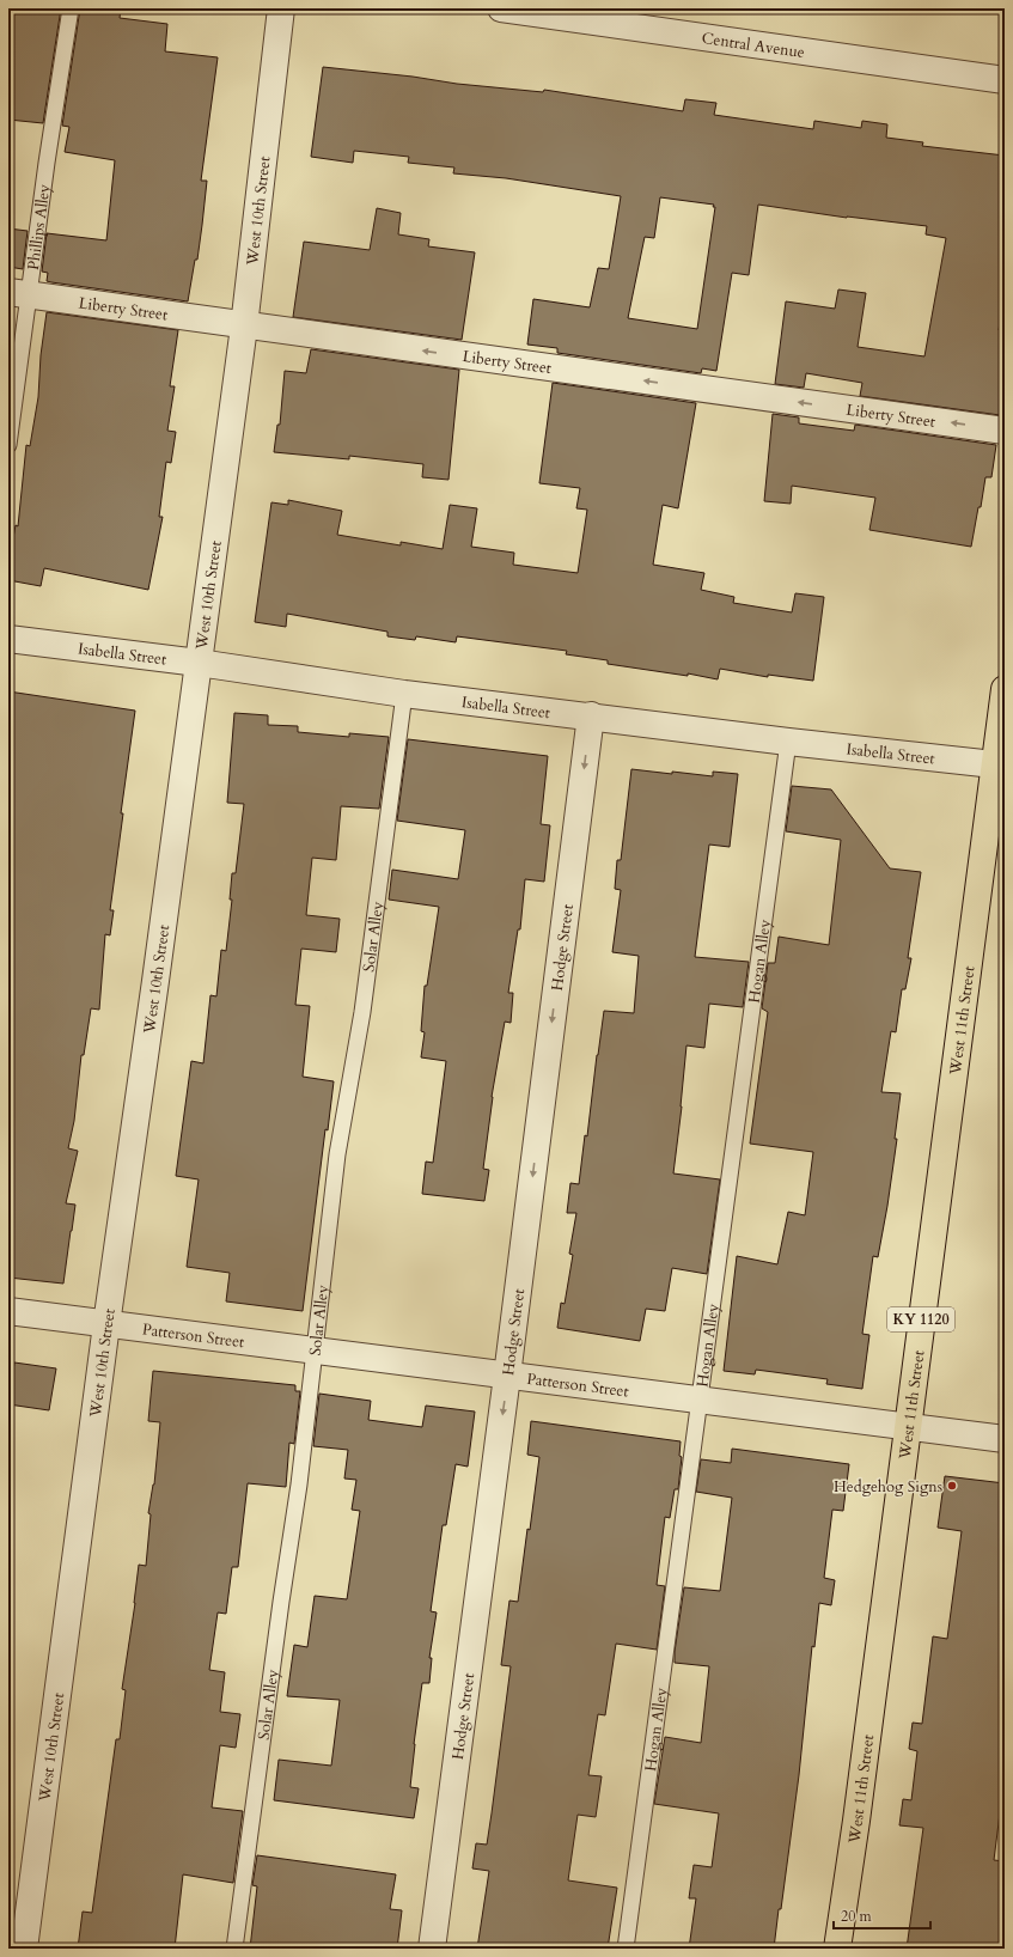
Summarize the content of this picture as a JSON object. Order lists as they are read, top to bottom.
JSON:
{
  "streets": {
    "main road": ["West 11th Street", "KY 1120"],
    "street": [
      "Central Avenue",
      "West 10th Street",
      "Liberty Street",
      "Isabella Street",
      "Hodge Street",
      "Patterson Street"
    ],
    "lane": ["Phillips Alley", "Solar Alley", "Hogan Alley"]
  },
  "crossings": [
    ["West 10th Street", "Liberty Street"],
    ["West 10th Street", "Isabella Street"],
    ["West 10th Street", "Patterson Street"],
    ["Phillips Alley", "Liberty Street"],
    ["Isabella Street", "Solar Alley"],
    ["Isabella Street", "Hodge Street"],
    ["Isabella Street", "Hogan Alley"],
    ["Isabella Street", "West 11th Street"],
    ["Solar Alley", "Patterson Street"],
    ["Hodge Street", "Patterson Street"],
    ["Hogan Alley", "Patterson Street"],
    ["West 11th Street", "Patterson Street"]
  ],
  "one_way": ["Liberty Street", "Hodge Street"],
  "places": ["Hedgehog Signs"],
  "scale_bar": "20 m"
}
